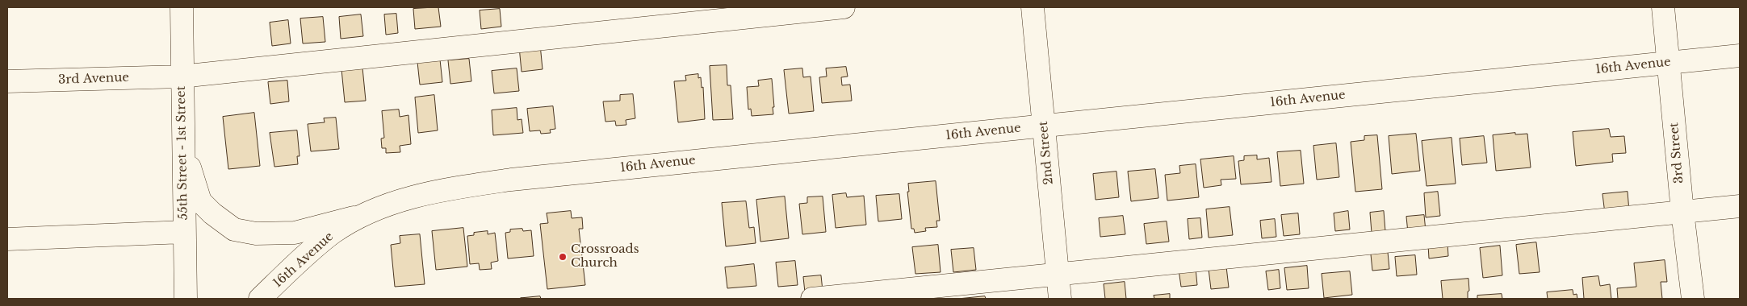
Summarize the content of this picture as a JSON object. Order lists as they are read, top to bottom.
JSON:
{
  "streets": {
    "main road": [
      "16th Avenue",
      "3rd Avenue",
      "55th Street - 1st Street",
      "2nd Street",
      "3rd Street"
    ]
  },
  "crossings": [
    ["16th Avenue", "2nd Street"],
    ["16th Avenue", "3rd Street"],
    ["3rd Avenue", "55th Street - 1st Street"]
  ],
  "places": ["Crossroads Church"]
}
